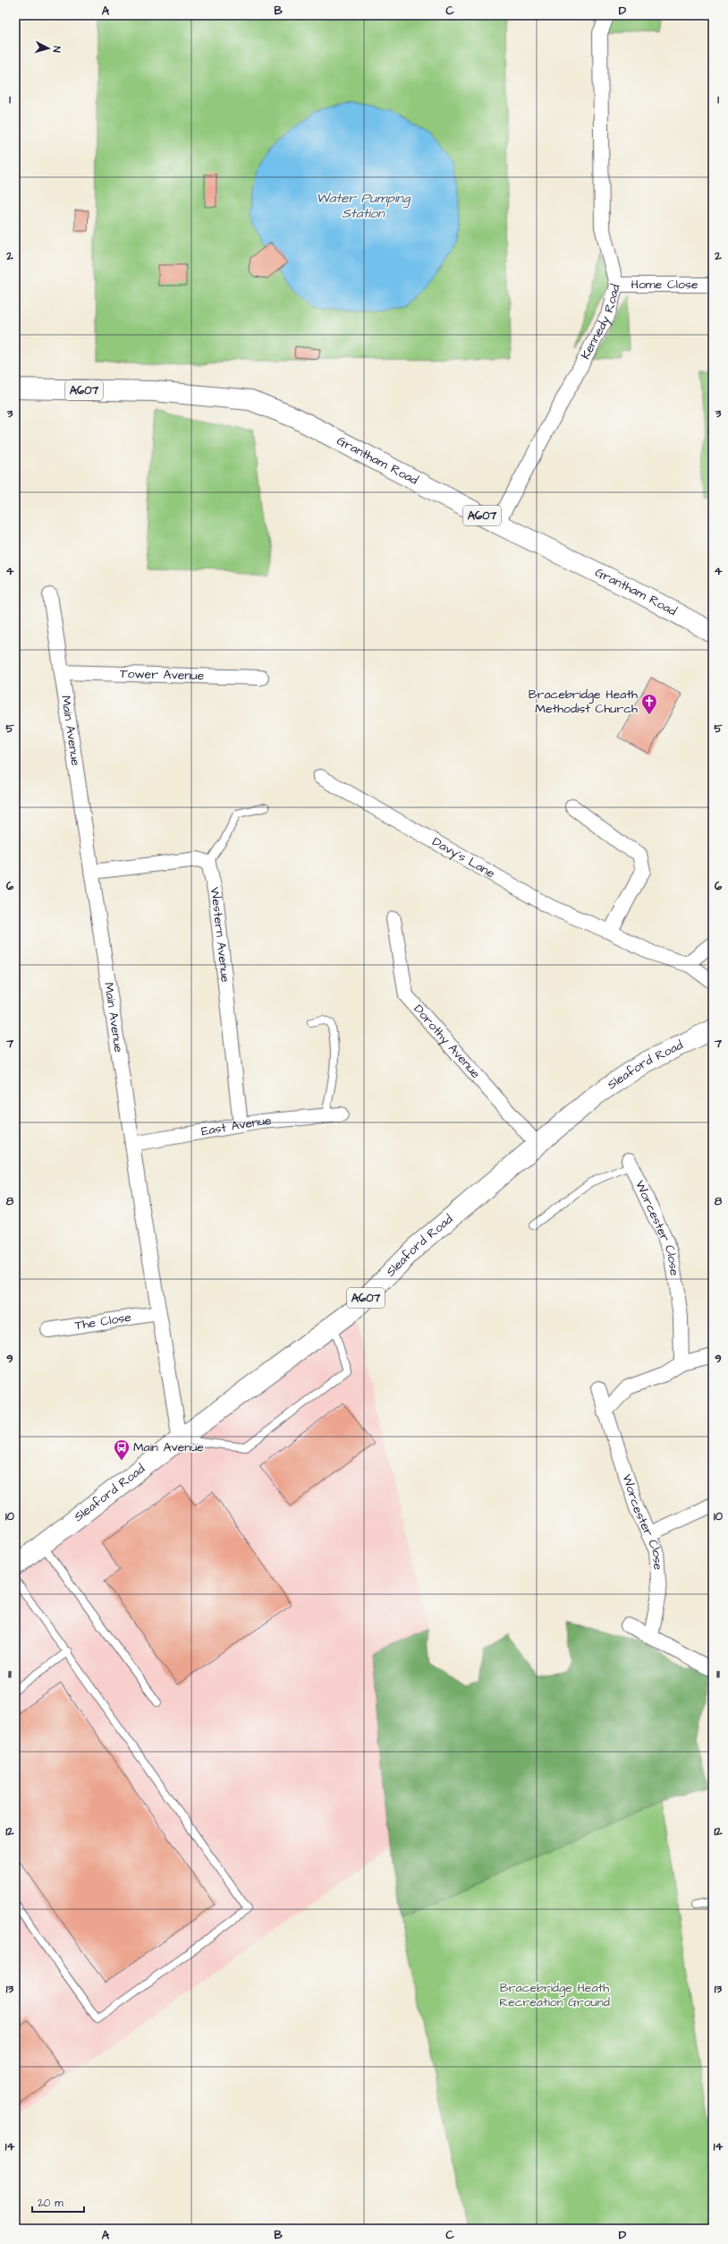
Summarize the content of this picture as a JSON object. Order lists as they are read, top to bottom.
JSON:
{
  "streets": {
    "main road": ["A607", "Grantham Road", "Sleaford Road"],
    "street": [
      "Home Close",
      "Kennedy Road",
      "Tower Avenue",
      "Main Avenue",
      "Davy's Lane",
      "Western Avenue",
      "Dorothy Avenue",
      "East Avenue",
      "Worcester Close",
      "The Close"
    ]
  },
  "crossings": [
    ["Home Close", "Kennedy Road"],
    ["Kennedy Road", "Grantham Road"],
    ["Tower Avenue", "Main Avenue"],
    ["Main Avenue", "Sleaford Road"],
    ["Main Avenue", "East Avenue"],
    ["Main Avenue", "The Close"],
    ["Western Avenue", "East Avenue"],
    ["Dorothy Avenue", "Sleaford Road"]
  ],
  "water": ["Water Pumping Station"],
  "parks": ["Bracebridge Heath Recreation Ground"],
  "places": {
    "church": ["Bracebridge Heath Methodist Church"],
    "bus stop": ["Main Avenue"]
  },
  "scale_bar": "20 m",
  "north": "right",
  "grid": {
    "columns": [
      "A",
      "B",
      "C",
      "D"
    ],
    "rows": [
      "1",
      "2",
      "3",
      "4",
      "5",
      "6",
      "7",
      "8",
      "9",
      "10",
      "11",
      "12",
      "13",
      "14"
    ]
  }
}
